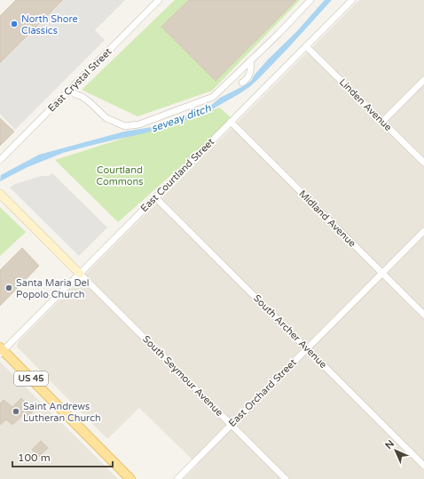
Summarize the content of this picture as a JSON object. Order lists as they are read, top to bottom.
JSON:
{
  "streets": {
    "main road": ["US 45"],
    "street": [
      "East Crystal Street",
      "Linden Avenue",
      "East Courtland Street",
      "Midland Avenue",
      "South Archer Avenue",
      "South Seymour Avenue",
      "East Orchard Street"
    ]
  },
  "crossings": [
    ["Linden Avenue", "East Courtland Street"],
    ["East Courtland Street", "Midland Avenue"],
    ["East Courtland Street", "South Archer Avenue"],
    ["East Courtland Street", "South Seymour Avenue"],
    ["East Courtland Street", "US 45"],
    ["Midland Avenue", "East Orchard Street"],
    ["South Archer Avenue", "East Orchard Street"],
    ["South Seymour Avenue", "East Orchard Street"]
  ],
  "water": ["seveay ditch"],
  "parks": ["Courtland Commons"],
  "places": ["North Shore Classics", "Santa Maria Del Popolo Church", "Saint Andrews Lutheran Church"],
  "scale_bar": "100 m",
  "north": "top left"
}
